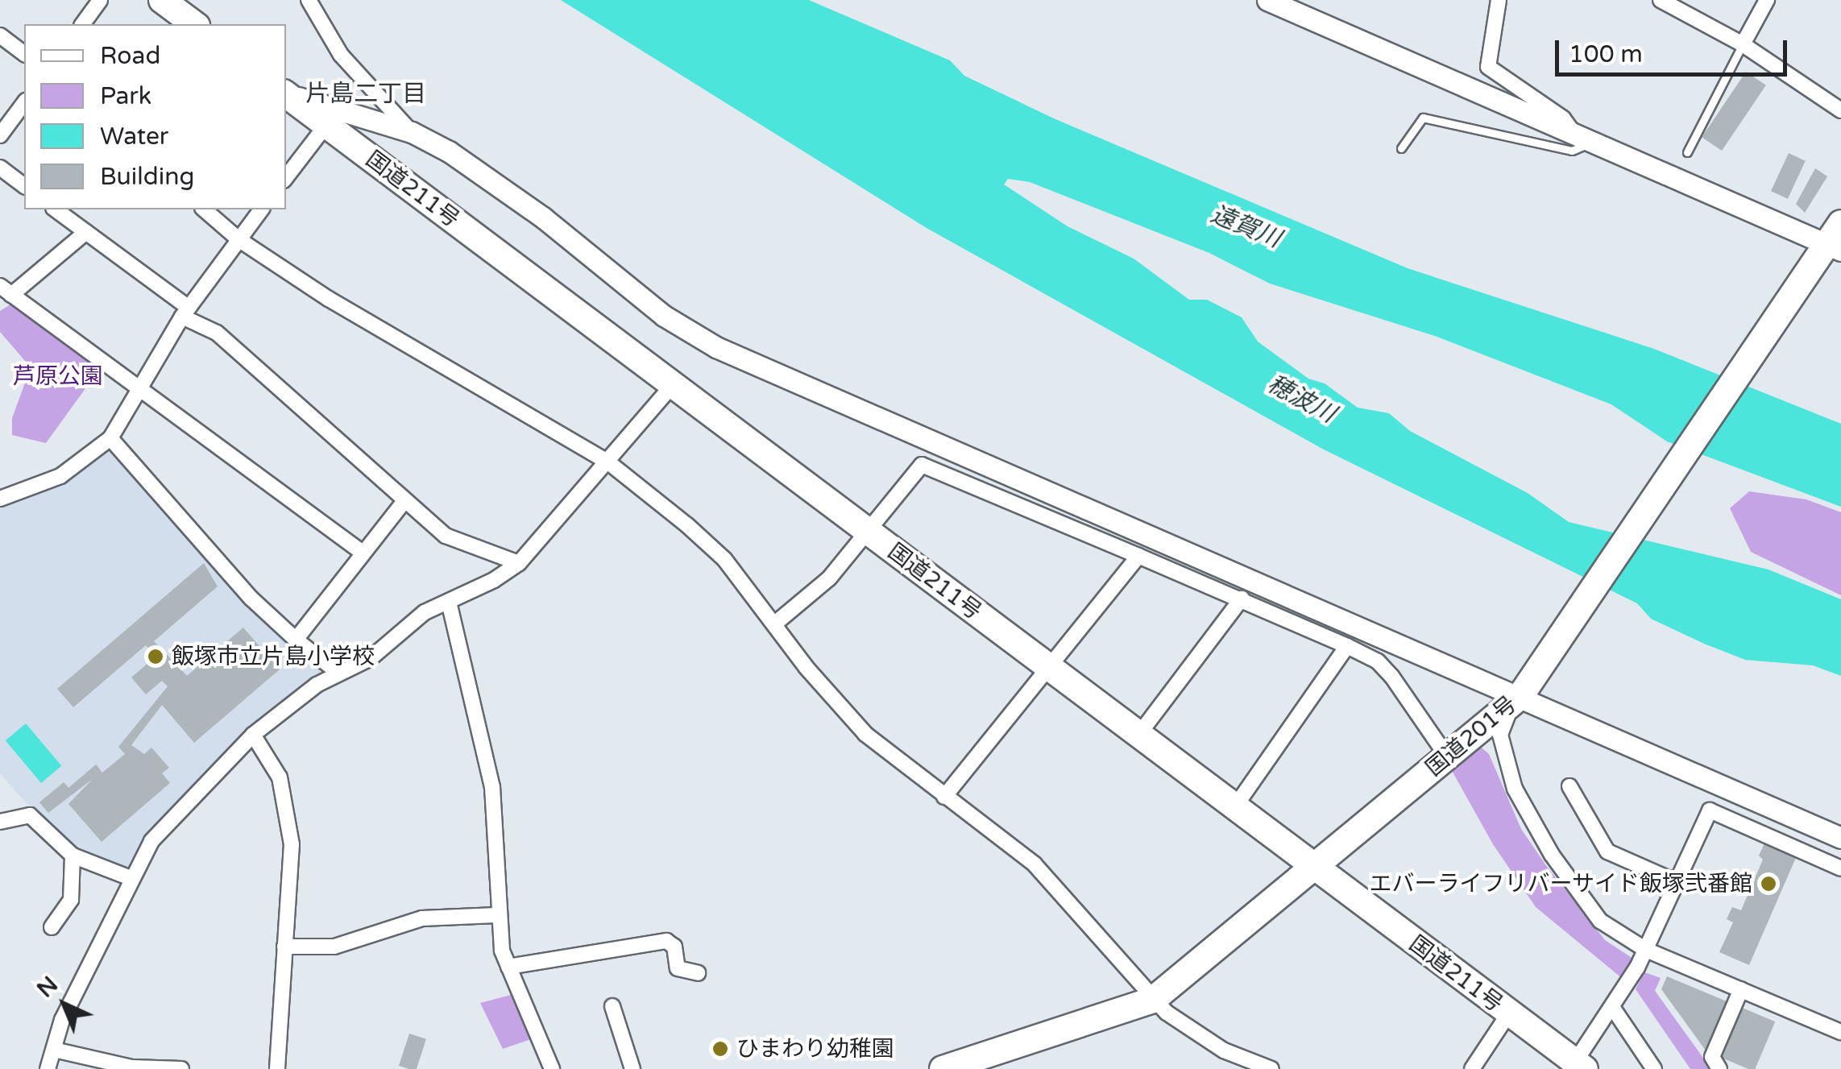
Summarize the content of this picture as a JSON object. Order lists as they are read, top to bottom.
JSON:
{
  "streets": {
    "highway": ["国道211号", "国道201号"]
  },
  "crossings": [
    ["国道211号", "国道201号"]
  ],
  "districts": ["片島二丁目"],
  "water": ["遠賀川", "穂波川"],
  "parks": ["芦原公園"],
  "places": ["飯塚市立片島小学校", "エバーライフリバーサイド飯塚弐番館", "ひまわり幼稚園"],
  "legend": [
    "Road",
    "Park",
    "Water",
    "Building"
  ],
  "scale_bar": "100 m",
  "north": "top left"
}
